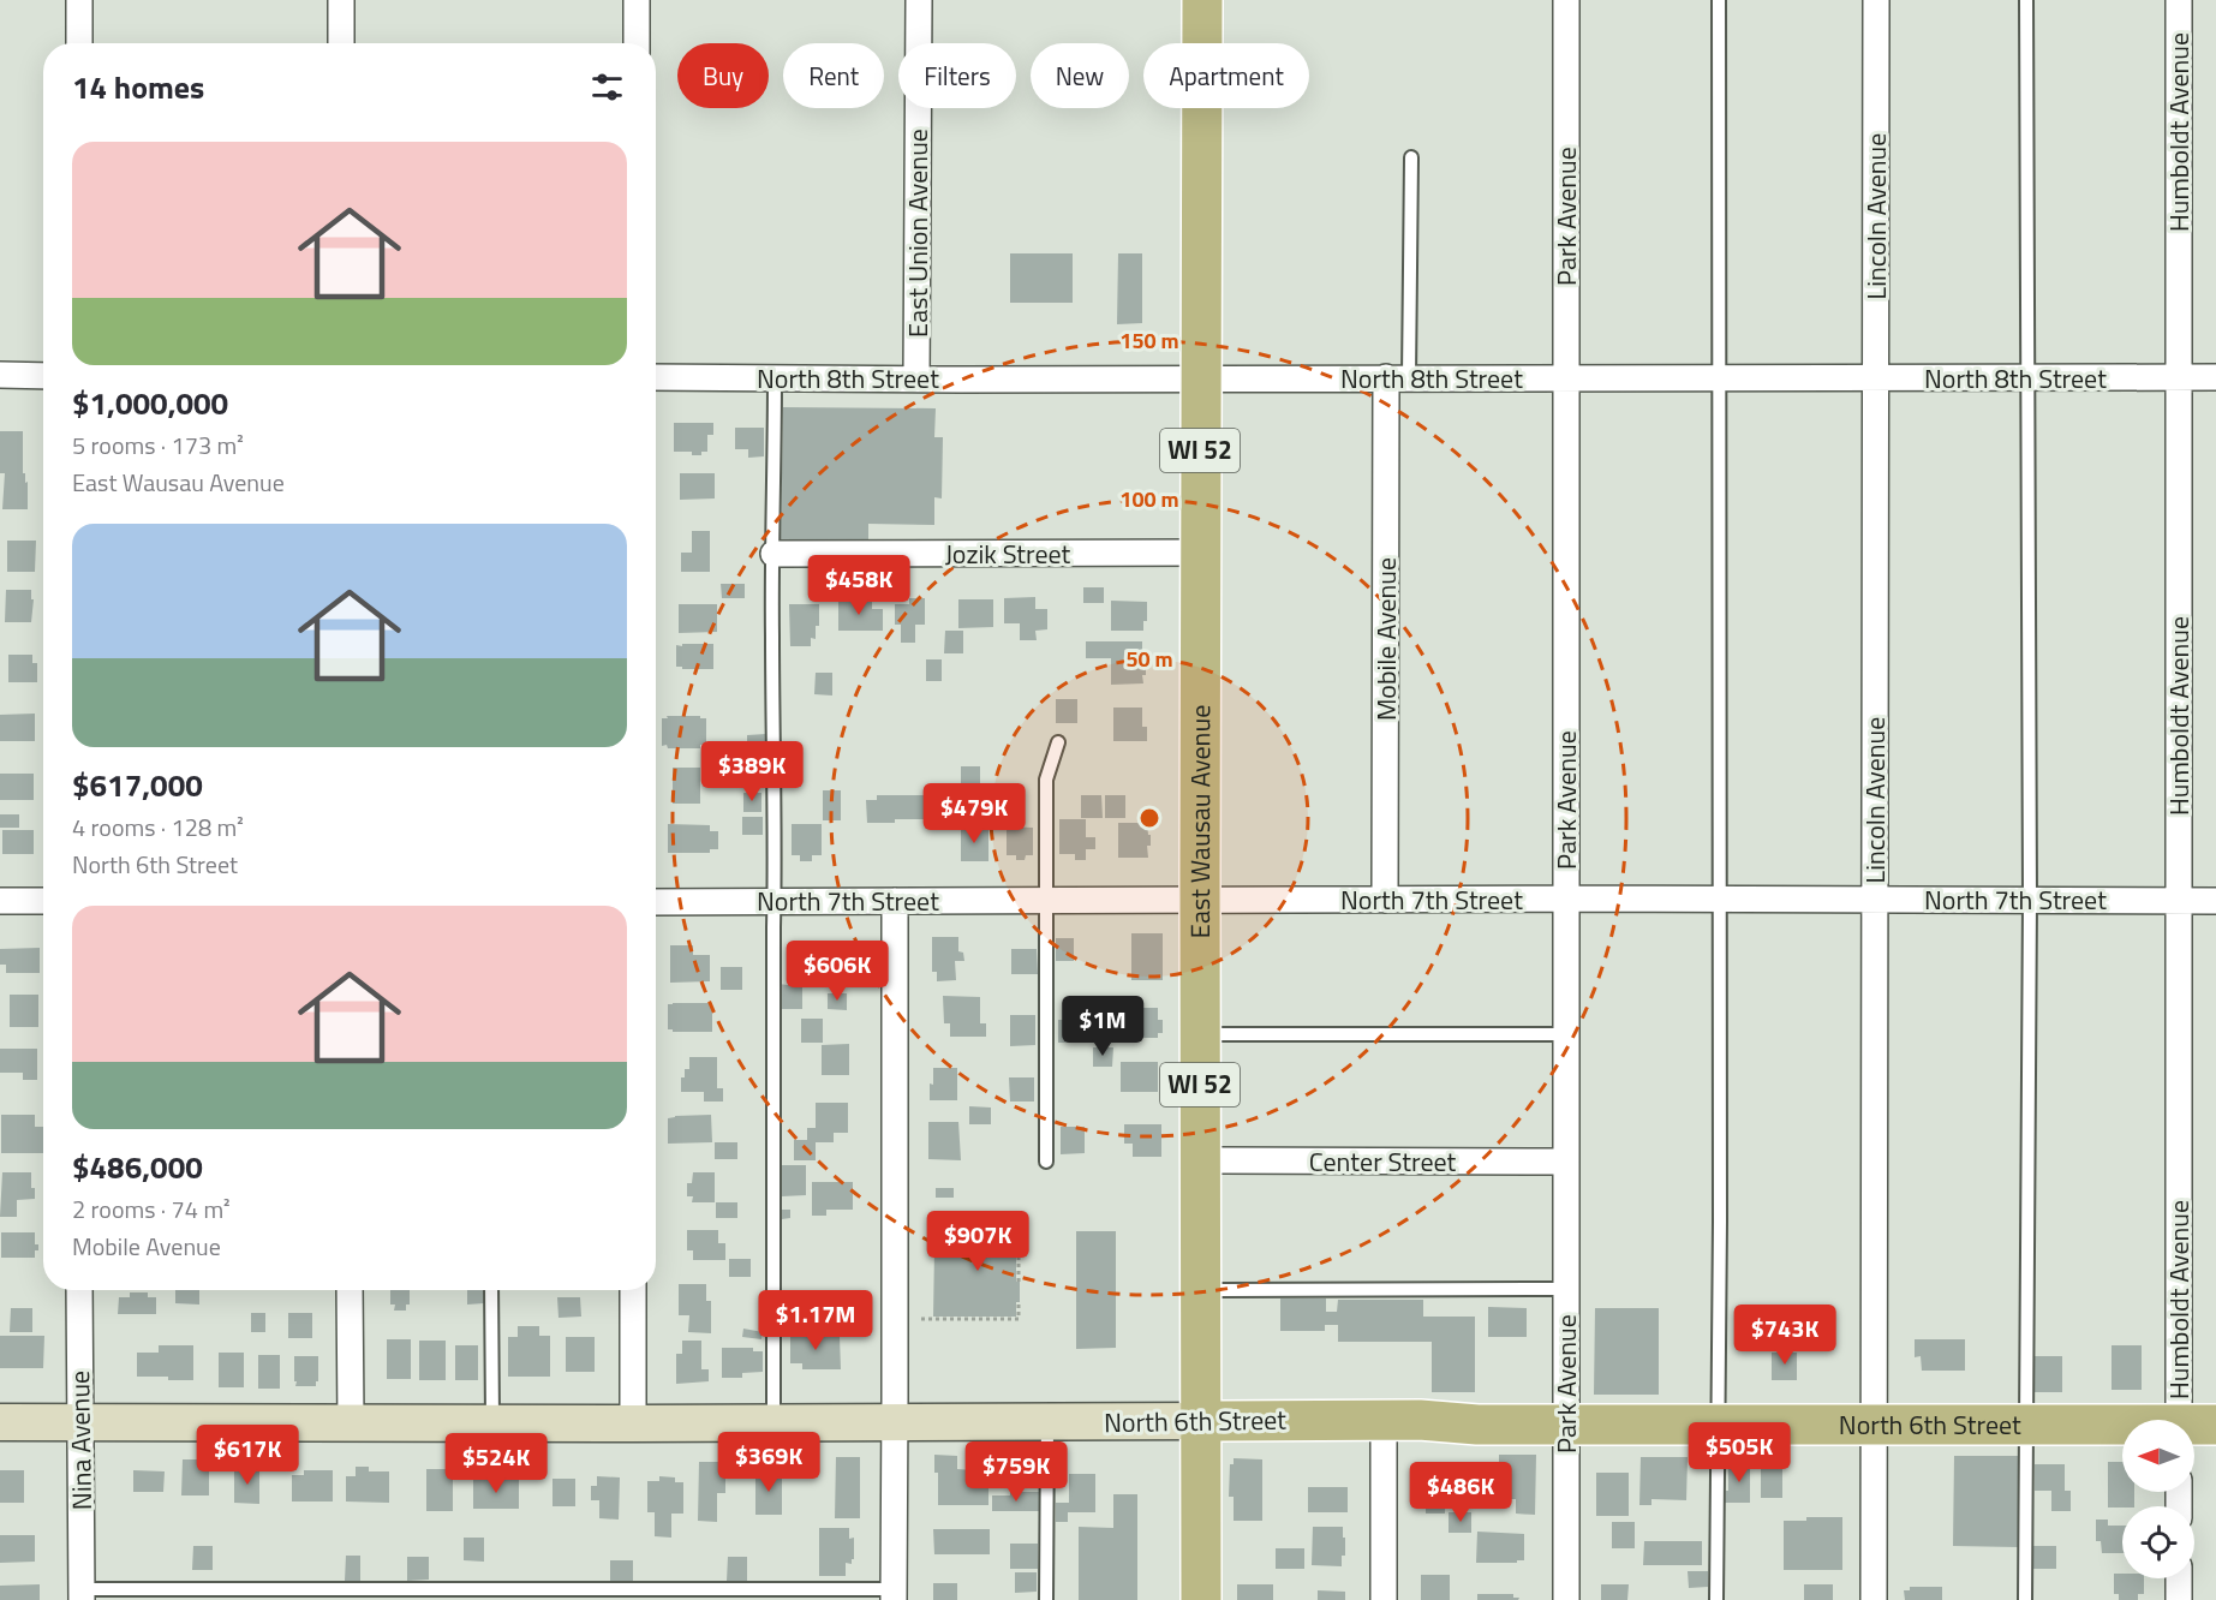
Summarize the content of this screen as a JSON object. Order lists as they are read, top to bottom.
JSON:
{
  "streets": {
    "main road": ["WI 52", "East Wausau Avenue", "North 6th Street"],
    "street": [
      "Humboldt Avenue",
      "Park Avenue",
      "Lincoln Avenue",
      "East Union Avenue",
      "North 8th Street",
      "Jozik Street",
      "Mobile Avenue",
      "North 7th Street",
      "Center Street",
      "Nina Avenue"
    ]
  },
  "crossings": [
    ["Humboldt Avenue", "North 8th Street"],
    ["Humboldt Avenue", "North 7th Street"],
    ["Park Avenue", "North 8th Street"],
    ["Park Avenue", "North 7th Street"],
    ["Park Avenue", "Center Street"],
    ["Park Avenue", "North 6th Street"],
    ["Lincoln Avenue", "North 8th Street"],
    ["Lincoln Avenue", "North 7th Street"],
    ["Lincoln Avenue", "North 6th Street"],
    ["East Union Avenue", "North 8th Street"],
    ["North 8th Street", "Mobile Avenue"],
    ["North 8th Street", "East Wausau Avenue"],
    ["Jozik Street", "East Wausau Avenue"],
    ["Mobile Avenue", "North 7th Street"],
    ["East Wausau Avenue", "North 7th Street"],
    ["East Wausau Avenue", "Center Street"],
    ["East Wausau Avenue", "North 6th Street"],
    ["North 6th Street", "Nina Avenue"]
  ],
  "north": "left",
  "page": {
    "chip": [
      "Buy",
      "Rent",
      "Filters",
      "New",
      "Apartment"
    ],
    "heading": "14 homes",
    "list": [
      {
        "name": "$1,000,000",
        "note": "5 rooms · 173 m² · East Wausau Avenue"
      },
      {
        "name": "$617,000",
        "note": "4 rooms · 128 m² · North 6th Street"
      },
      {
        "name": "$486,000",
        "note": "2 rooms · 74 m² · Mobile Avenue"
      }
    ],
    "price": [
      "$458K",
      "$389K",
      "$479K",
      "$606K",
      "$1M",
      "$907K",
      "$1.17M",
      "$743K",
      "$505K",
      "$617K",
      "$369K",
      "$524K",
      "$759K",
      "$486K"
    ]
  },
  "rings": ["150 m", "100 m", "50 m"]
}
